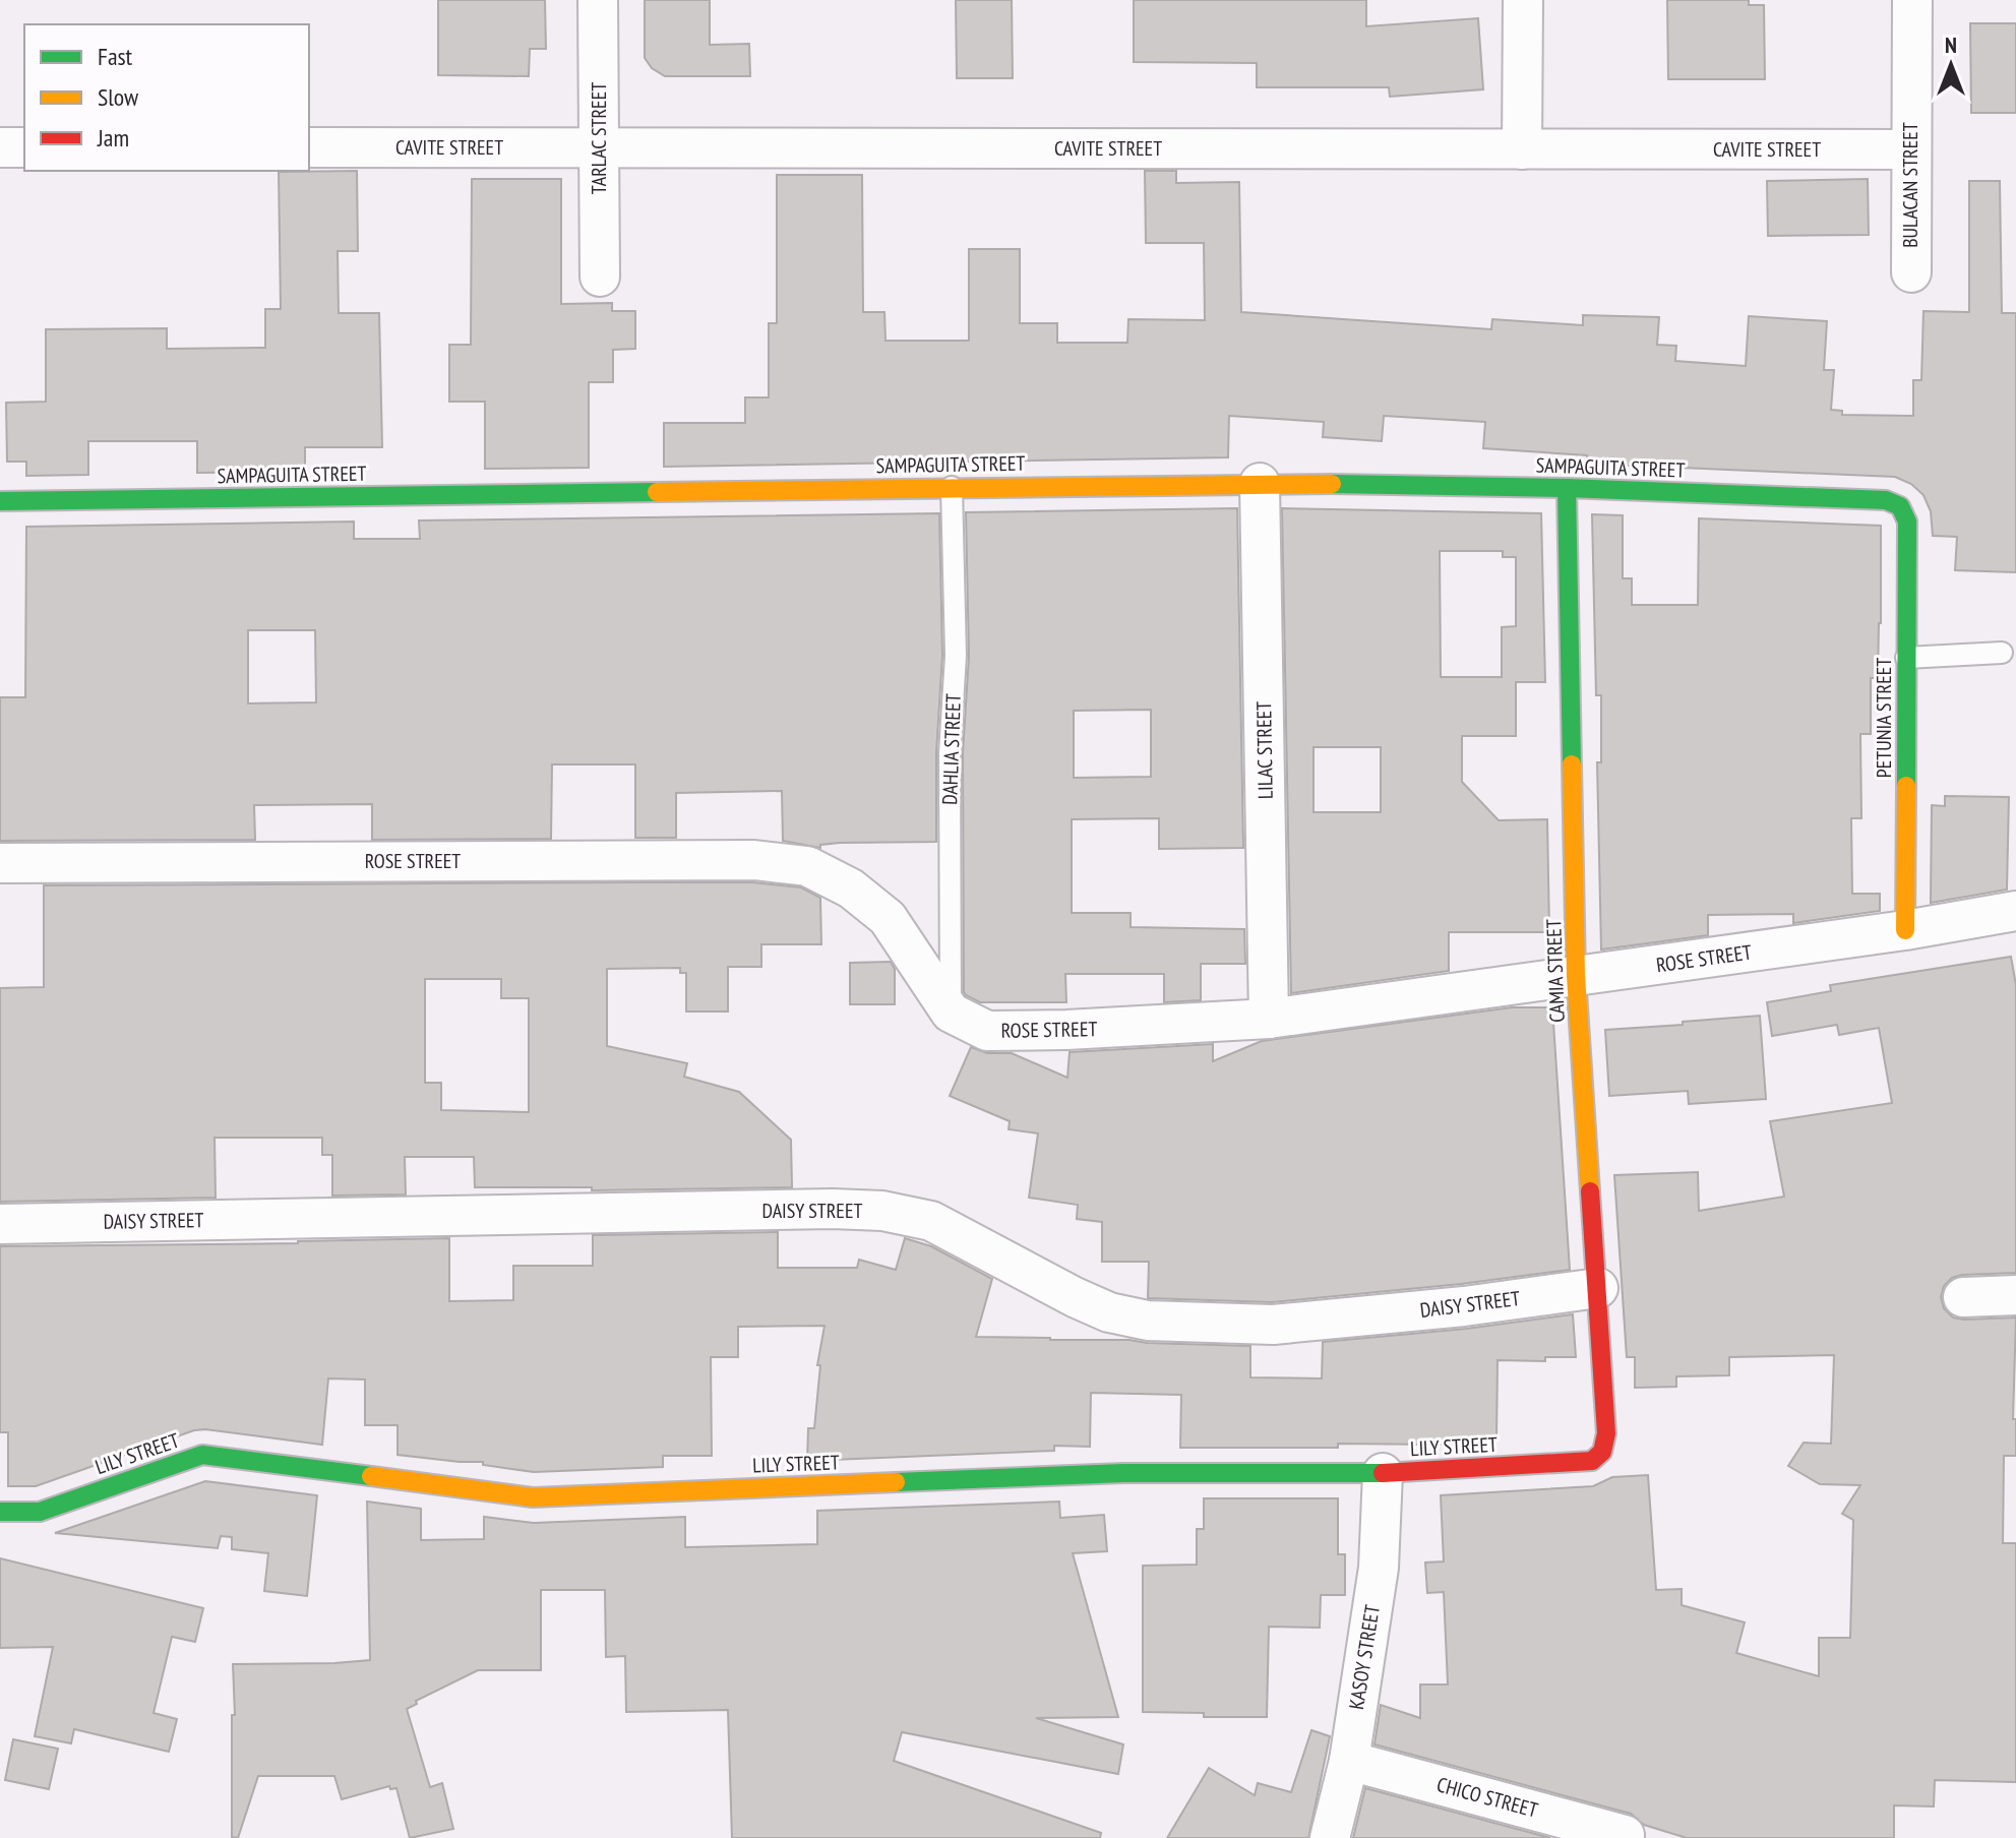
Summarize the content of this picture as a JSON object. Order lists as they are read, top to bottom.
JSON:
{
  "streets": {
    "street": [
      "TARLAC STREET",
      "CAVITE STREET",
      "BULACAN STREET",
      "SAMPAGUITA STREET",
      "PETUNIA STREET",
      "LILAC STREET",
      "ROSE STREET",
      "CAMIA STREET",
      "DAISY STREET",
      "LILY STREET",
      "KASOY STREET",
      "CHICO STREET"
    ],
    "lane": ["DAHLIA STREET"]
  },
  "crossings": [
    ["TARLAC STREET", "CAVITE STREET"],
    ["CAVITE STREET", "BULACAN STREET"],
    ["SAMPAGUITA STREET", "PETUNIA STREET"],
    ["SAMPAGUITA STREET", "DAHLIA STREET"],
    ["SAMPAGUITA STREET", "LILAC STREET"],
    ["SAMPAGUITA STREET", "CAMIA STREET"],
    ["PETUNIA STREET", "ROSE STREET"],
    ["DAHLIA STREET", "ROSE STREET"],
    ["LILAC STREET", "ROSE STREET"],
    ["ROSE STREET", "CAMIA STREET"],
    ["CAMIA STREET", "DAISY STREET"],
    ["CAMIA STREET", "LILY STREET"],
    ["LILY STREET", "KASOY STREET"],
    ["KASOY STREET", "CHICO STREET"]
  ],
  "legend": ["Fast", "Slow", "Jam"],
  "north": "top"
}
